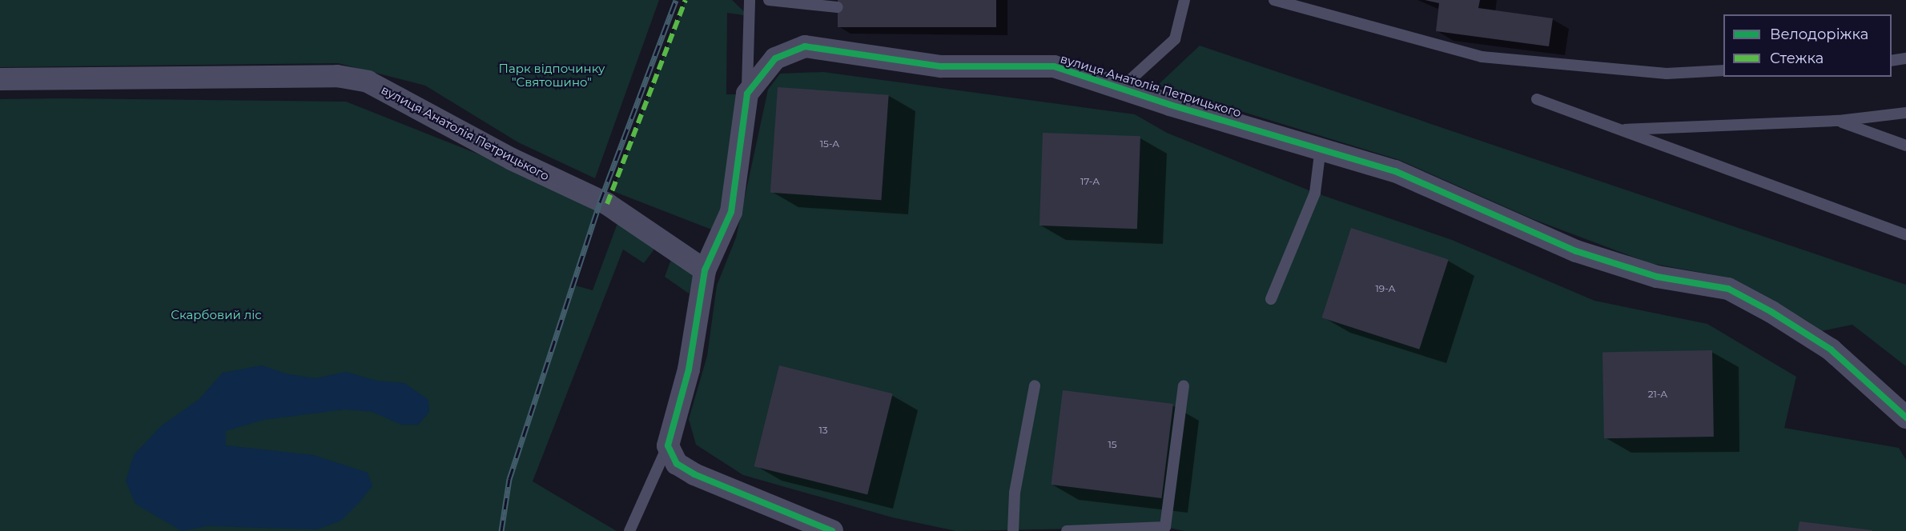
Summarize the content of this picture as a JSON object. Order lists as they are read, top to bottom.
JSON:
{
  "streets": {
    "street": ["вулиця Анатолія Петрицького"]
  },
  "parks": ["Парк відпочинку \"Святошино\"", "Скарбовий ліс"],
  "house_numbers": [
    "15-А",
    "17-А",
    "19-А",
    "21-А",
    "13",
    "15"
  ],
  "legend": ["Велодоріжка", "Стежка"]
}
